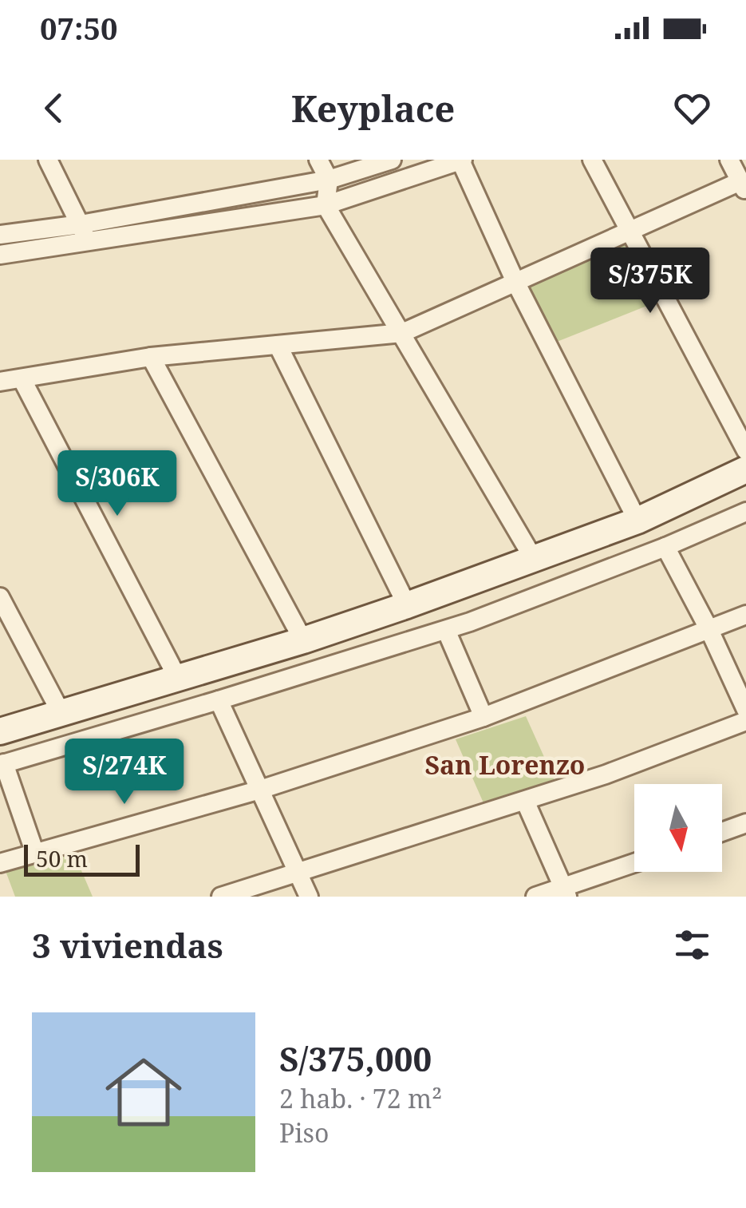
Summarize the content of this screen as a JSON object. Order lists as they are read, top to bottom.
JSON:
{
  "districts": ["San Lorenzo"],
  "scale_bar": "50 m",
  "north": "bottom",
  "page": {
    "status": "07:50",
    "header": "Keyplace",
    "price": ["S/375K", "S/306K", "S/274K"],
    "scale": "50 m",
    "heading": "3 viviendas",
    "list": [
      {
        "name": "S/375,000",
        "note": "2 hab. · 72 m² · Piso"
      }
    ]
  }
}
